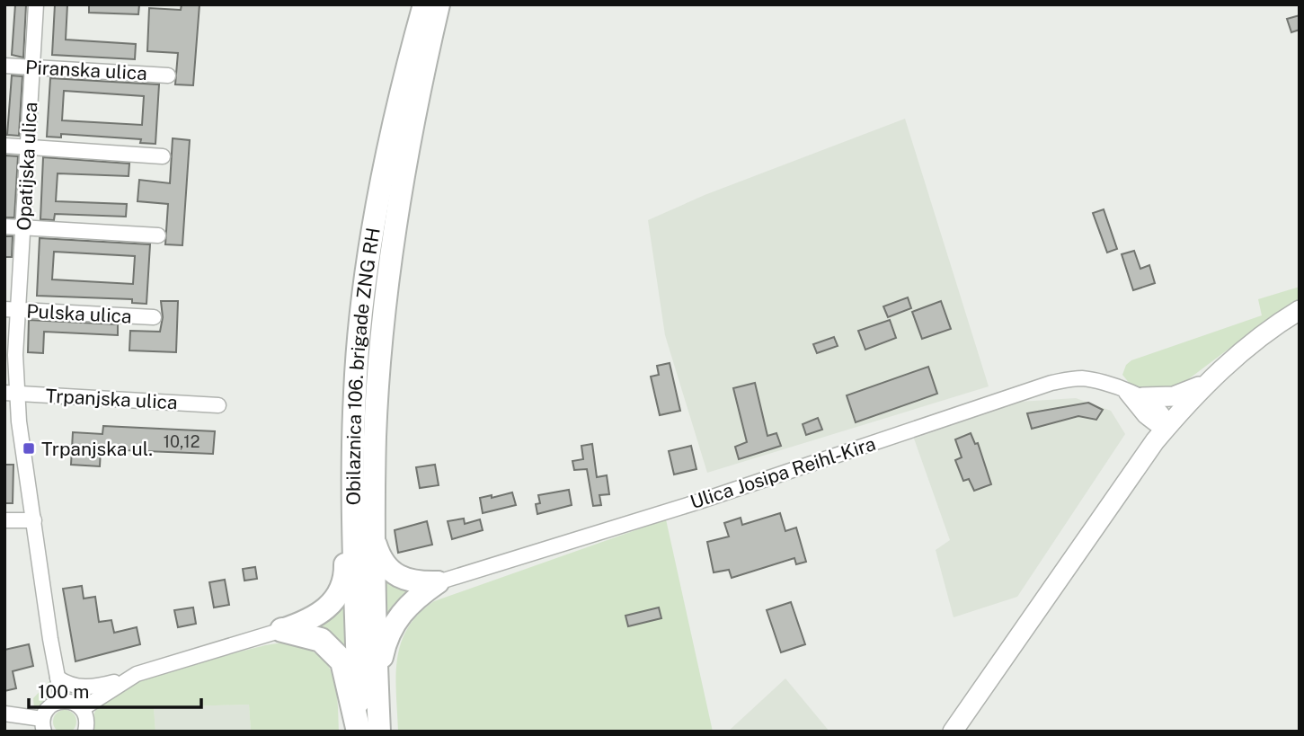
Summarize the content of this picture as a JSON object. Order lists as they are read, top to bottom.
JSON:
{
  "streets": {
    "main road": ["Obilaznica 106. brigade ZNG RH"],
    "street": [
      "Piranska ulica",
      "Opatijska ulica",
      "Pulska ulica",
      "Trpanjska ulica",
      "Ulica Josipa Reihl-Kira"
    ]
  },
  "crossings": [
    ["Piranska ulica", "Opatijska ulica"],
    ["Opatijska ulica", "Pulska ulica"],
    ["Opatijska ulica", "Trpanjska ulica"]
  ],
  "places": {
    "transit": ["Trpanjska ul."]
  },
  "house_numbers": ["10,12"],
  "scale_bar": "100 m"
}
